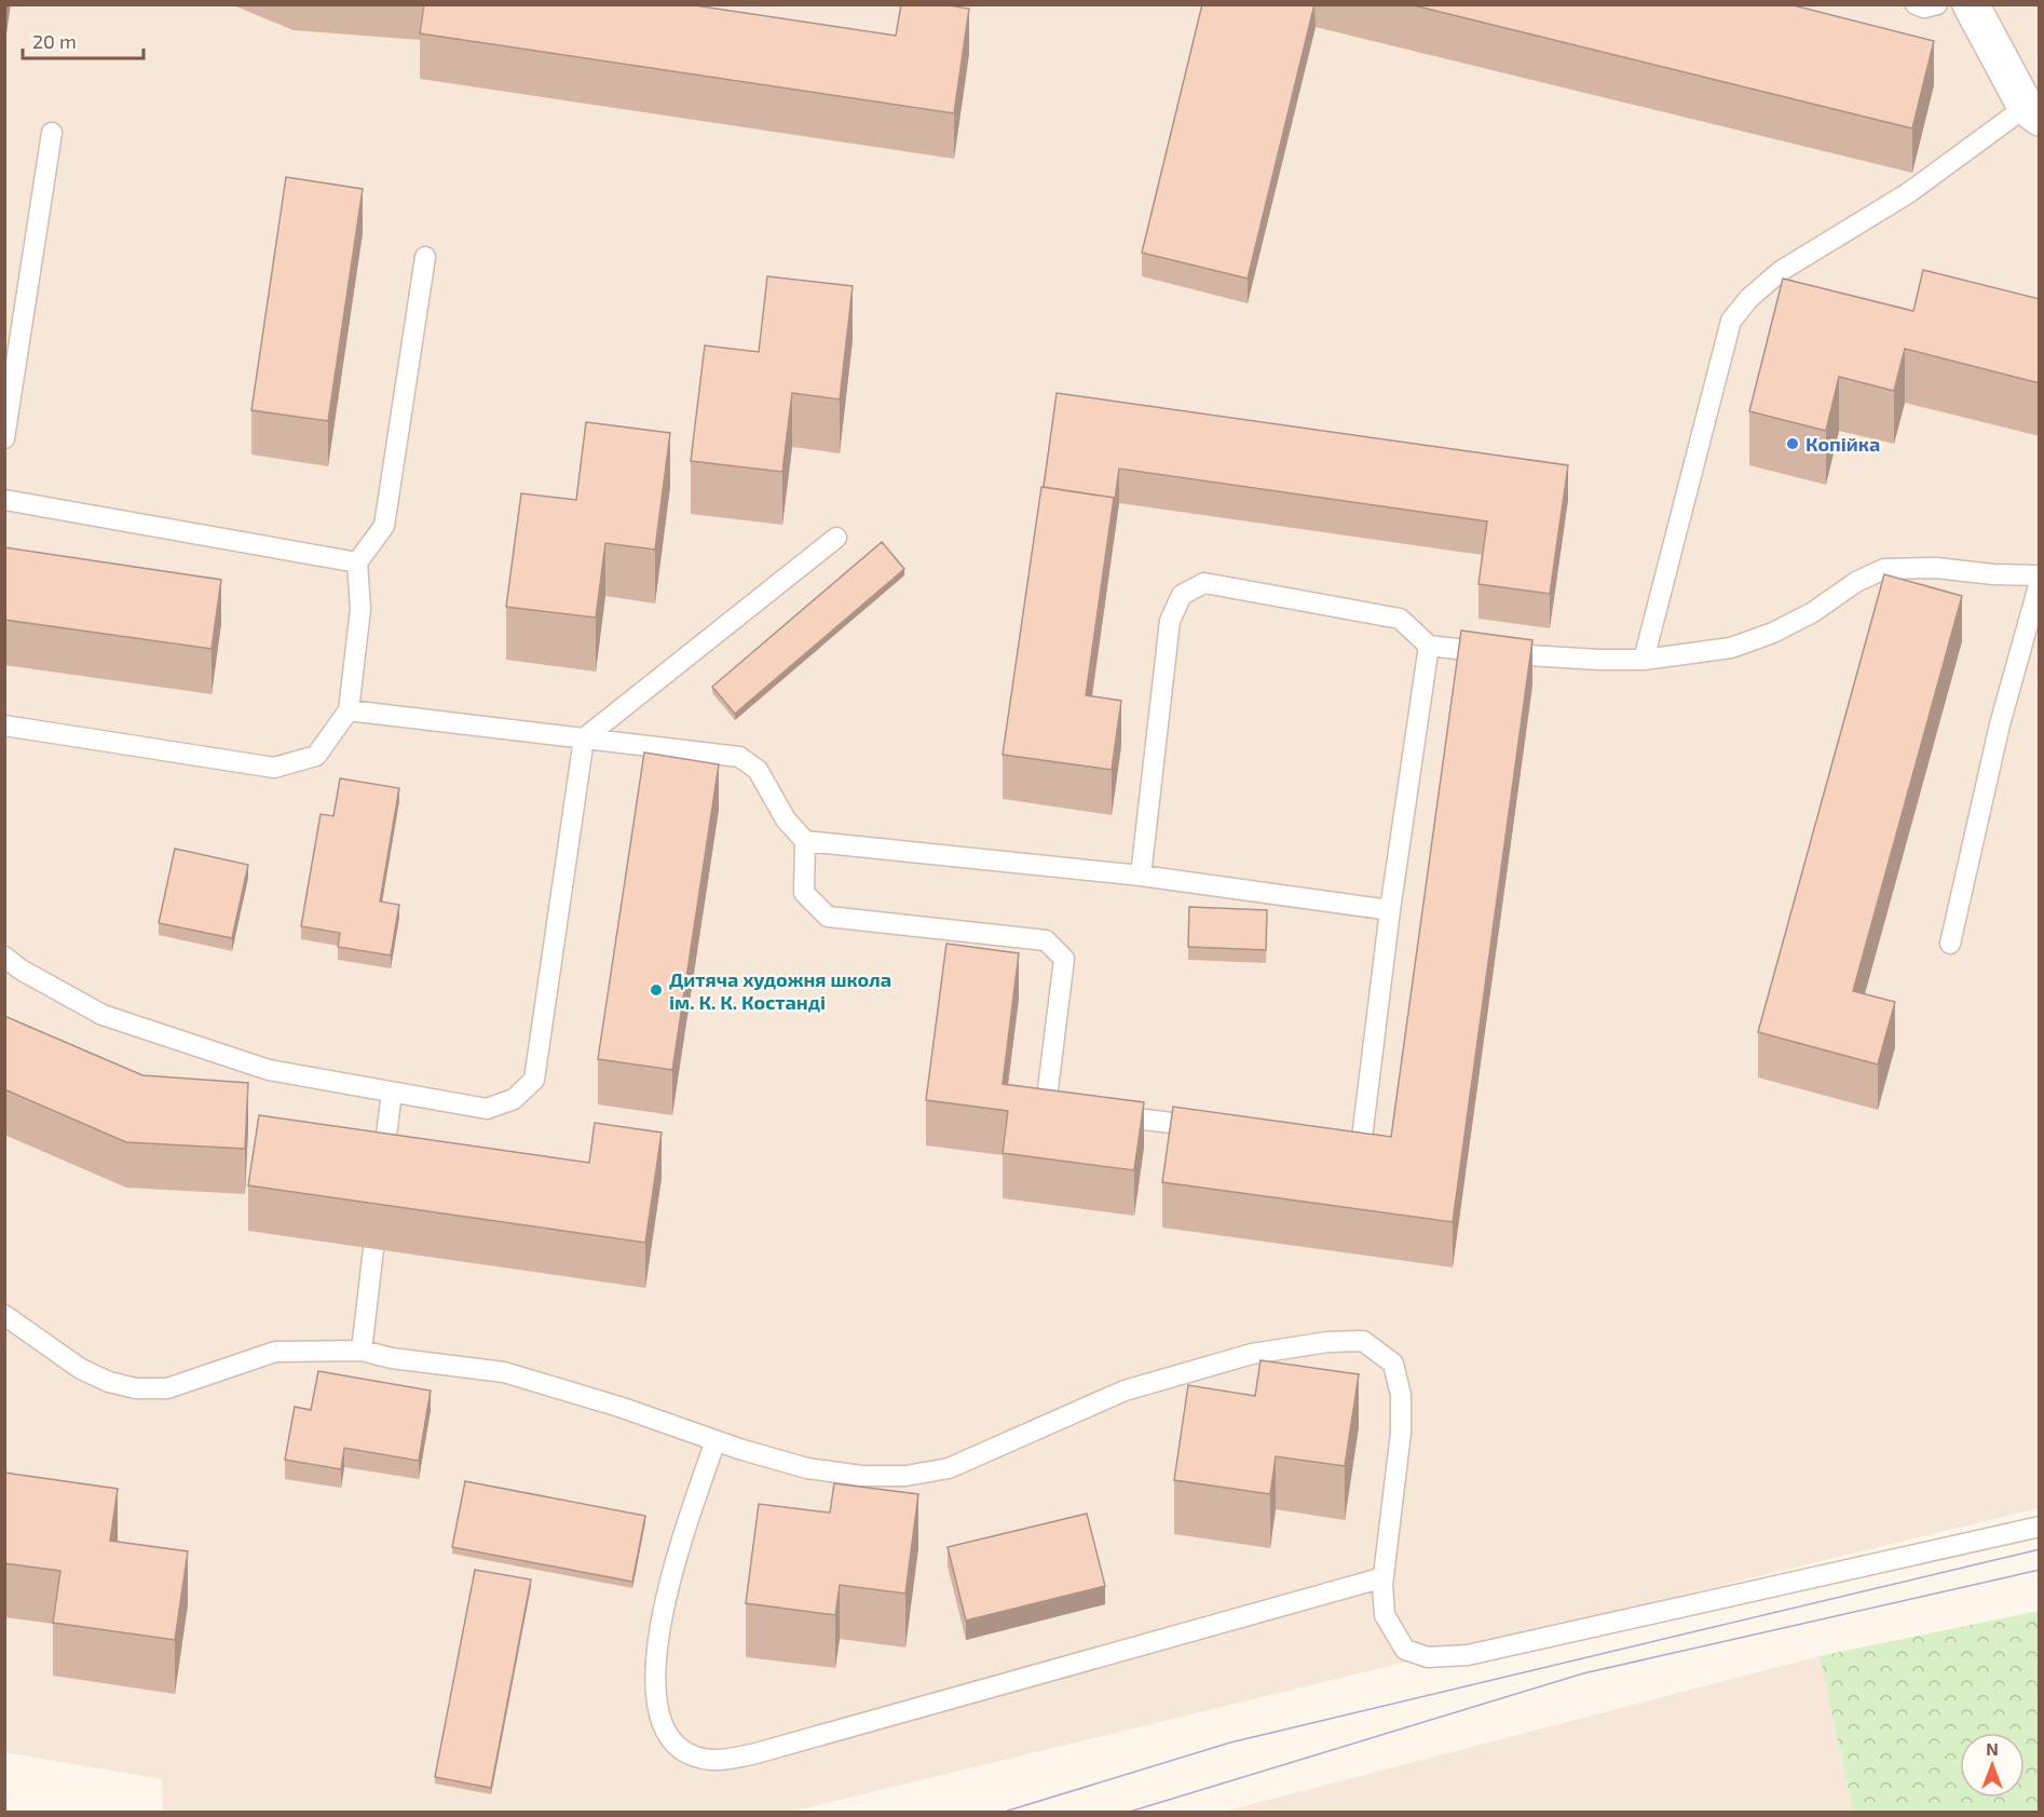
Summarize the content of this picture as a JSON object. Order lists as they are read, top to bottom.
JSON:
{
  "places": ["Копійка", "Дитяча художня школа ім. К. К. Костанді"],
  "scale_bar": "20 m",
  "north": "top"
}
